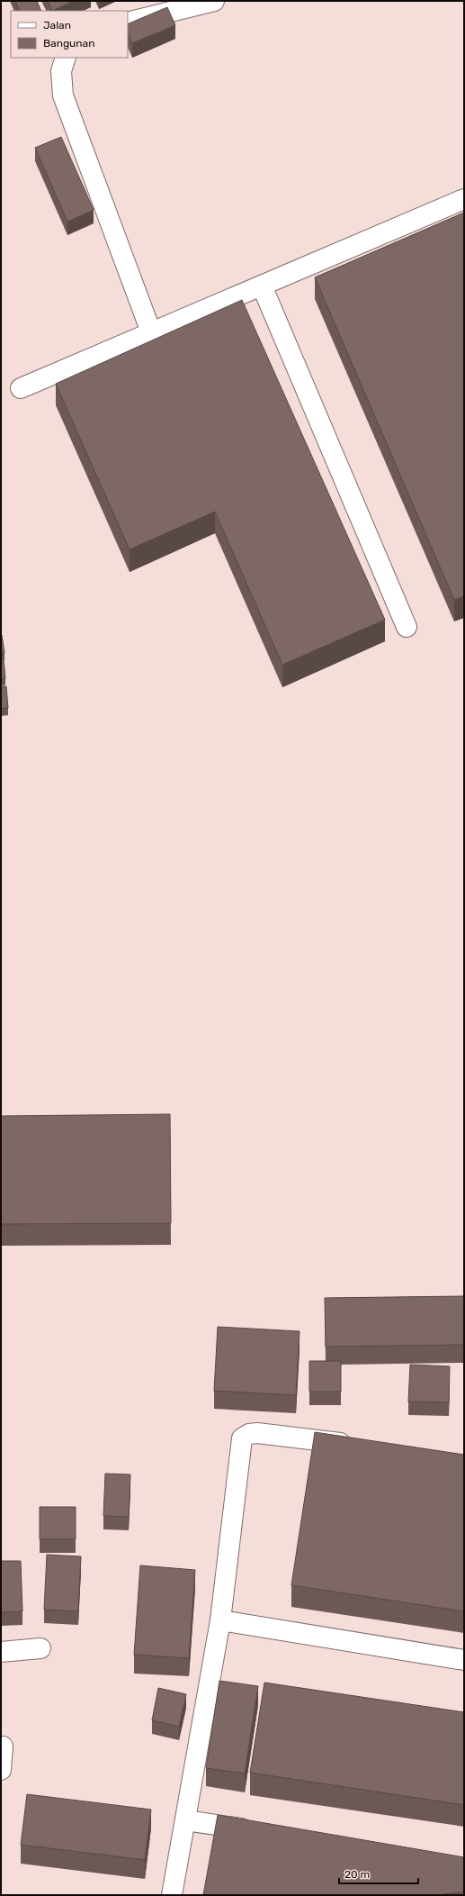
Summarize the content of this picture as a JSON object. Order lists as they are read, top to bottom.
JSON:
{
  "legend": ["Jalan", "Bangunan"],
  "scale_bar": "20 m"
}
